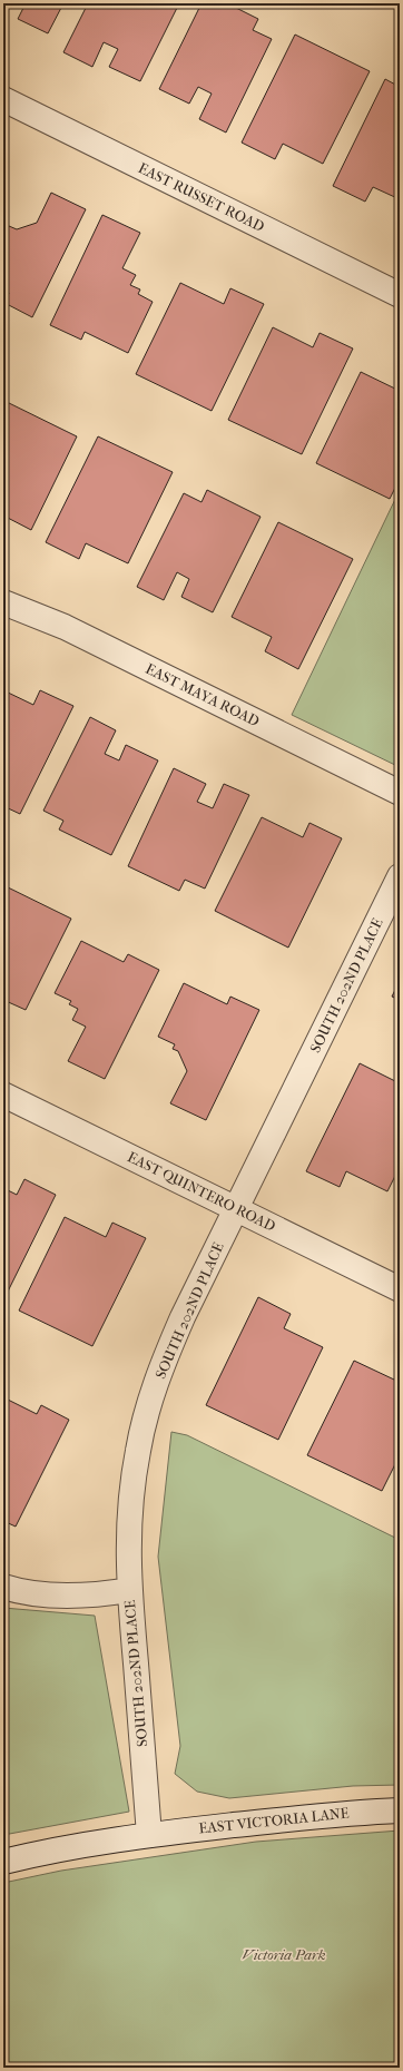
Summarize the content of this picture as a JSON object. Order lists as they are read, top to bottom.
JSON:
{
  "streets": {
    "street": [
      "EAST RUSSET ROAD",
      "EAST MAYA ROAD",
      "SOUTH 202ND PLACE",
      "EAST QUINTERO ROAD",
      "EAST VICTORIA LANE"
    ]
  },
  "crossings": [
    ["SOUTH 202ND PLACE", "EAST QUINTERO ROAD"],
    ["SOUTH 202ND PLACE", "EAST VICTORIA LANE"]
  ],
  "parks": ["Victoria Park"]
}
